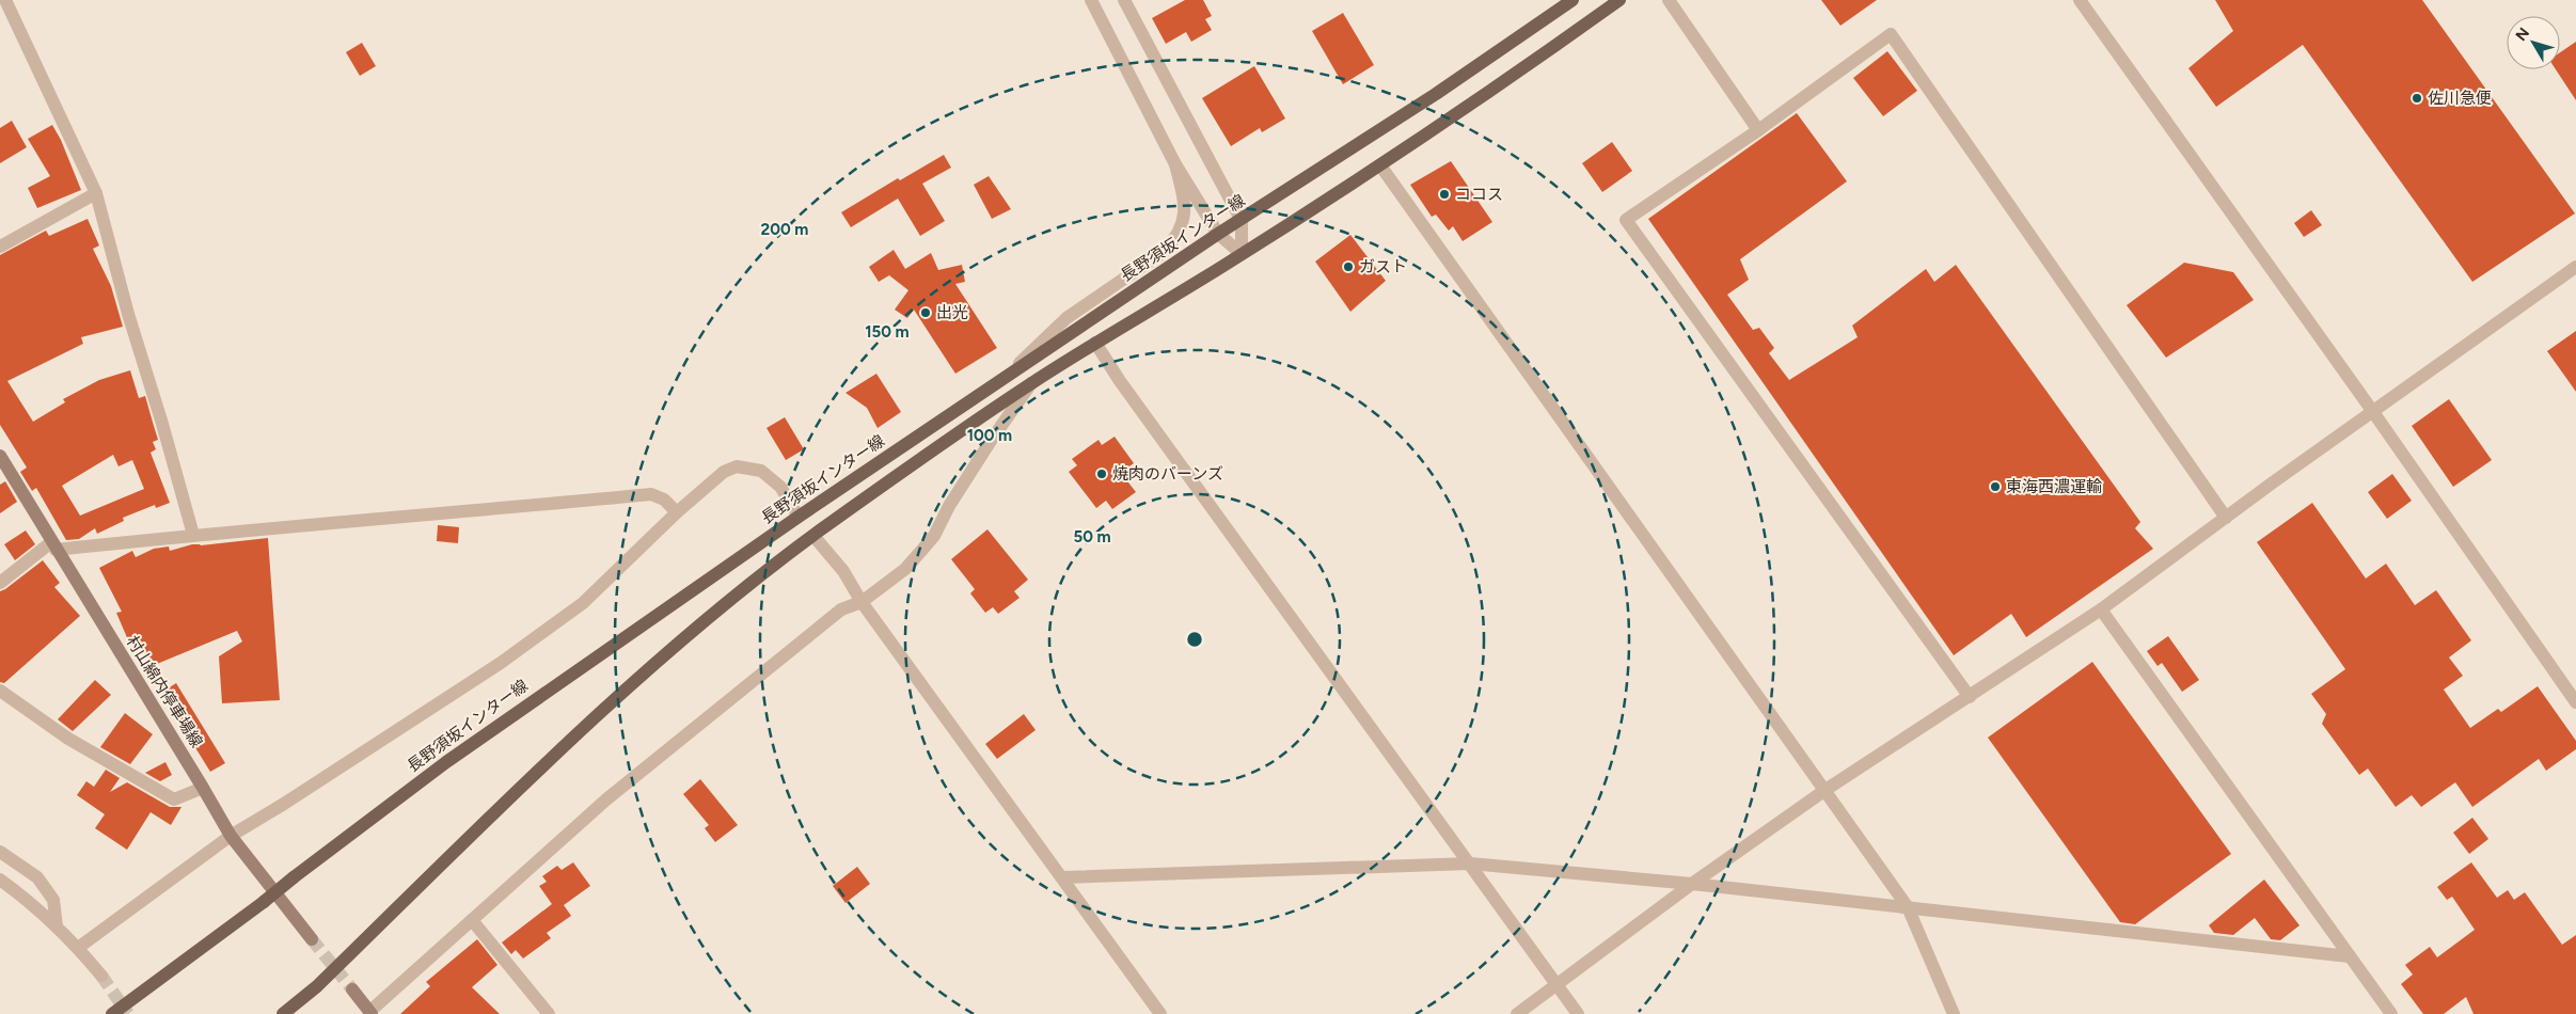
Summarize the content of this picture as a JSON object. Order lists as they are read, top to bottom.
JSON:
{
  "streets": {
    "main road": ["長野須坂インター線", "村山綿内停車場線"]
  },
  "places": [
    "佐川急便",
    "ココス",
    "ガスト",
    "出光",
    "焼肉のバーンズ",
    "東海西濃運輸"
  ],
  "north": "top left",
  "rings": [
    "200 m",
    "150 m",
    "100 m",
    "50 m"
  ]
}
